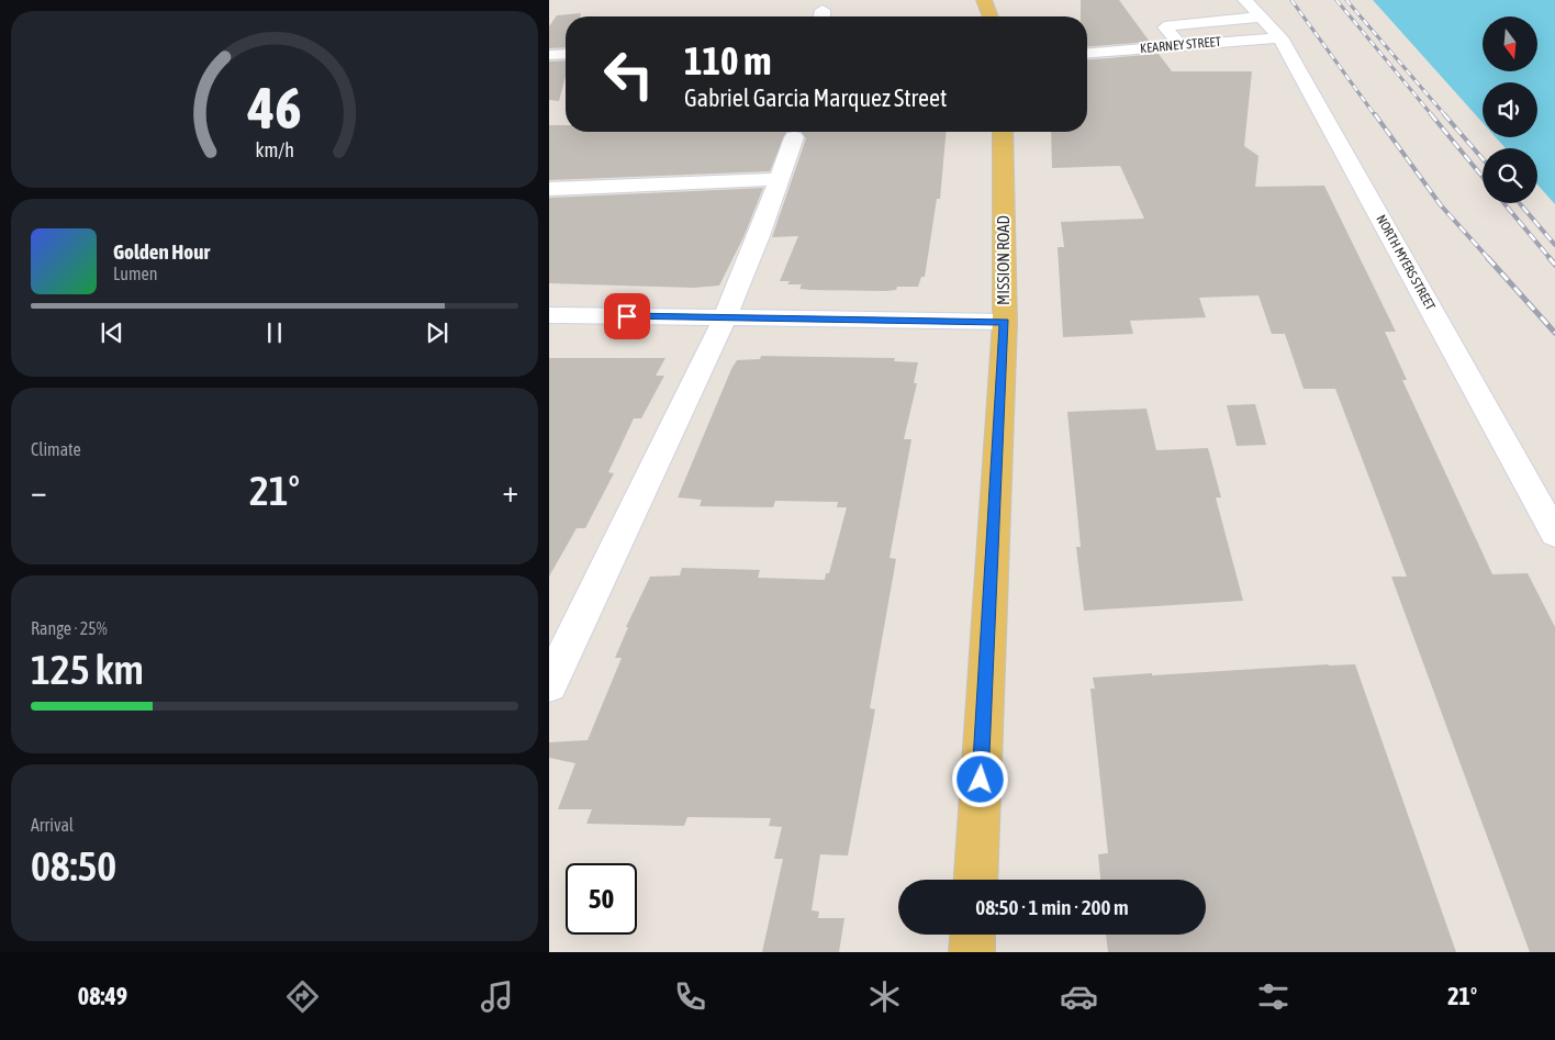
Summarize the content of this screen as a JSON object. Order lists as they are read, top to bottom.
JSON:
{
  "streets": {
    "main road": ["MISSION ROAD"],
    "street": ["KEARNEY STREET", "NORTH MYERS STREET"]
  },
  "crossings": [
    ["KEARNEY STREET", "NORTH MYERS STREET"]
  ],
  "north": "bottom",
  "page": {
    "turn": ["110 m", "Gabriel Garcia Marquez Street"],
    "song": ["Golden Hour", "Lumen"],
    "tile": [
      "Climate",
      ["Range · 25%", "125 km"],
      ["Arrival", "08:50"]
    ],
    "heat": ["−", "21°", "+"],
    "limit": "50",
    "trip": "08:50 · 1 min · 200 m",
    "tabs": ["08:49", "21°"],
    "gauge": ["46", "km/h"]
  }
}
